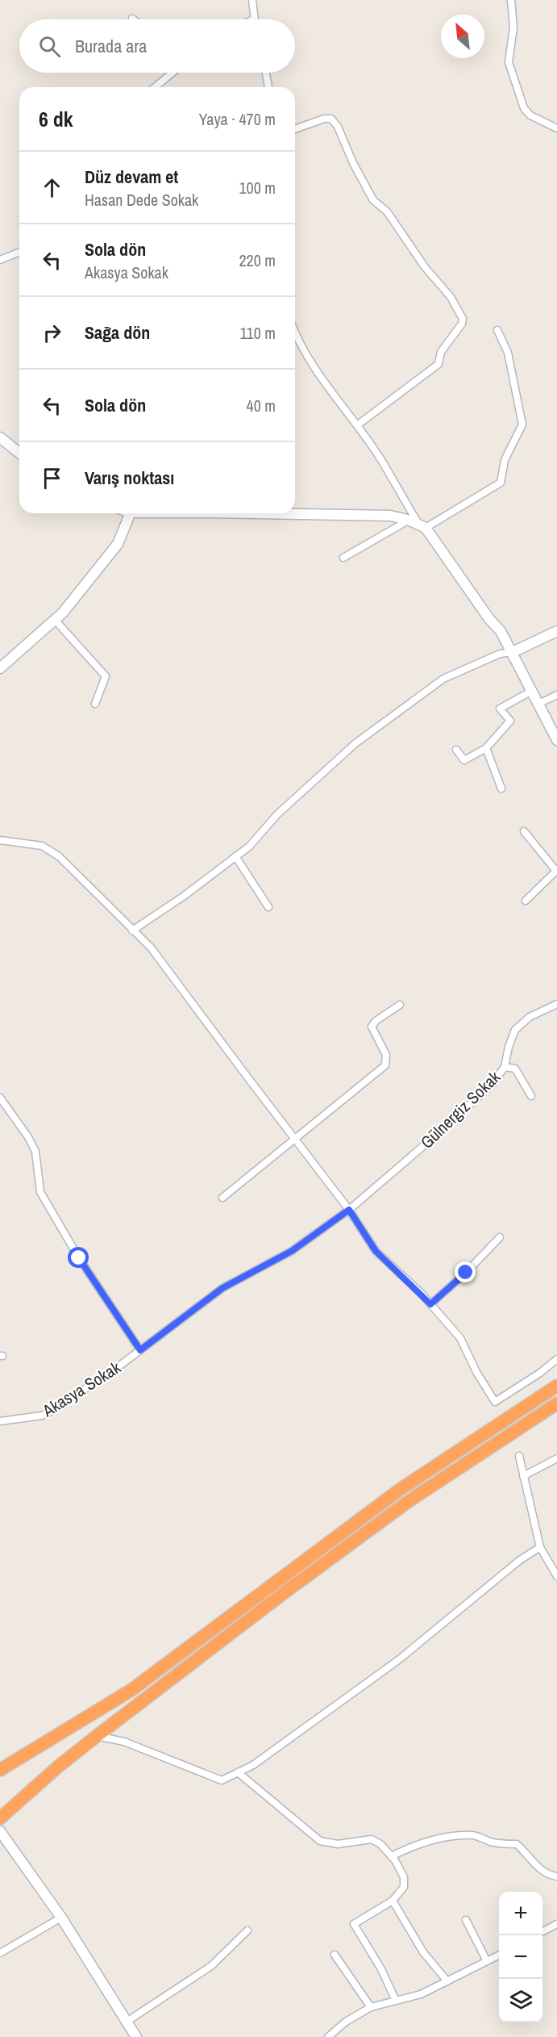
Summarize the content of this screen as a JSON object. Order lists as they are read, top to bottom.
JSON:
{
  "streets": {
    "street": ["Gülnergiz Sokak", "Akasya Sokak"]
  },
  "crossings": [
    ["Gülnergiz Sokak", "Akasya Sokak"]
  ],
  "north": "top left",
  "page": {
    "search": "Burada ara",
    "heading": ["6 dk", "Yaya · 470 m"],
    "list": [
      ["Düz devam et", "Hasan Dede Sokak", "100 m"],
      ["Sola dön", "Akasya Sokak", "220 m"],
      ["Sağa dön", "110 m"],
      ["Sola dön", "40 m"],
      "Varış noktası"
    ],
    "map_buttons": ["+", "−"]
  }
}
